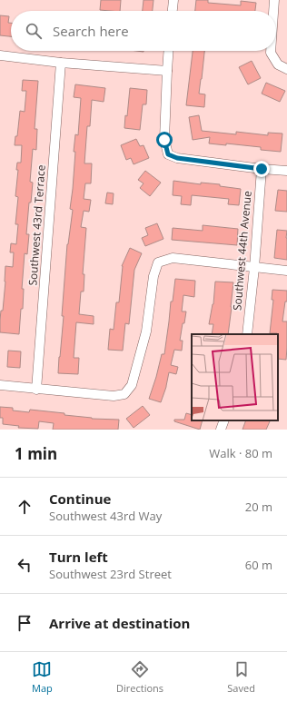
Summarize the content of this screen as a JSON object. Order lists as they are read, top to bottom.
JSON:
{
  "streets": {
    "street": ["Southwest 43rd Terrace", "Southwest 44th Avenue"]
  },
  "page": {
    "search": "Search here",
    "heading": ["1 min", "Walk · 80 m"],
    "list": [
      ["Continue", "Southwest 43rd Way", "20 m"],
      ["Turn left", "Southwest 23rd Street", "60 m"],
      "Arrive at destination"
    ],
    "nav": ["Map", "Directions", "Saved"]
  }
}
